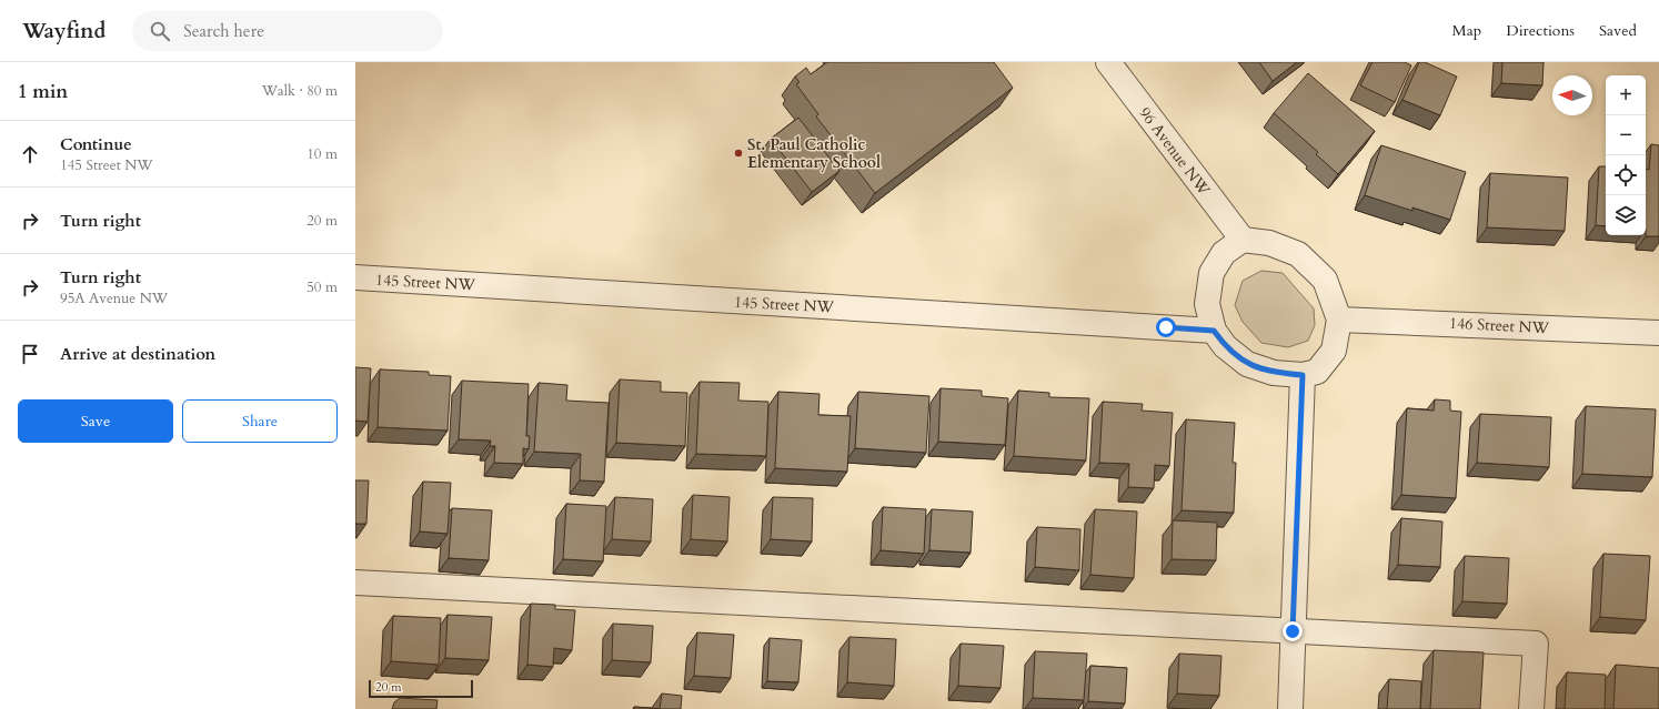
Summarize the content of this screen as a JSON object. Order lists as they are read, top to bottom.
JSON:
{
  "streets": {
    "street": ["96 Avenue NW", "145 Street NW", "146 Street NW"]
  },
  "crossings": [
    ["96 Avenue NW", "145 Street NW"],
    ["96 Avenue NW", "146 Street NW"],
    ["145 Street NW", "146 Street NW"]
  ],
  "places": ["St. Paul Catholic Elementary School"],
  "scale_bar": "20 m",
  "north": "left",
  "page": {
    "header": "Wayfind",
    "search": "Search here",
    "nav": ["Map", "Directions", "Saved"],
    "heading": ["1 min", "Walk · 80 m"],
    "map_buttons": ["+", "−"],
    "list": [
      ["Continue", "145 Street NW", "10 m"],
      ["Turn right", "20 m"],
      ["Turn right", "95A Avenue NW", "50 m"],
      "Arrive at destination"
    ],
    "buttons": ["Save", "Share"],
    "scale": "20 m"
  }
}
